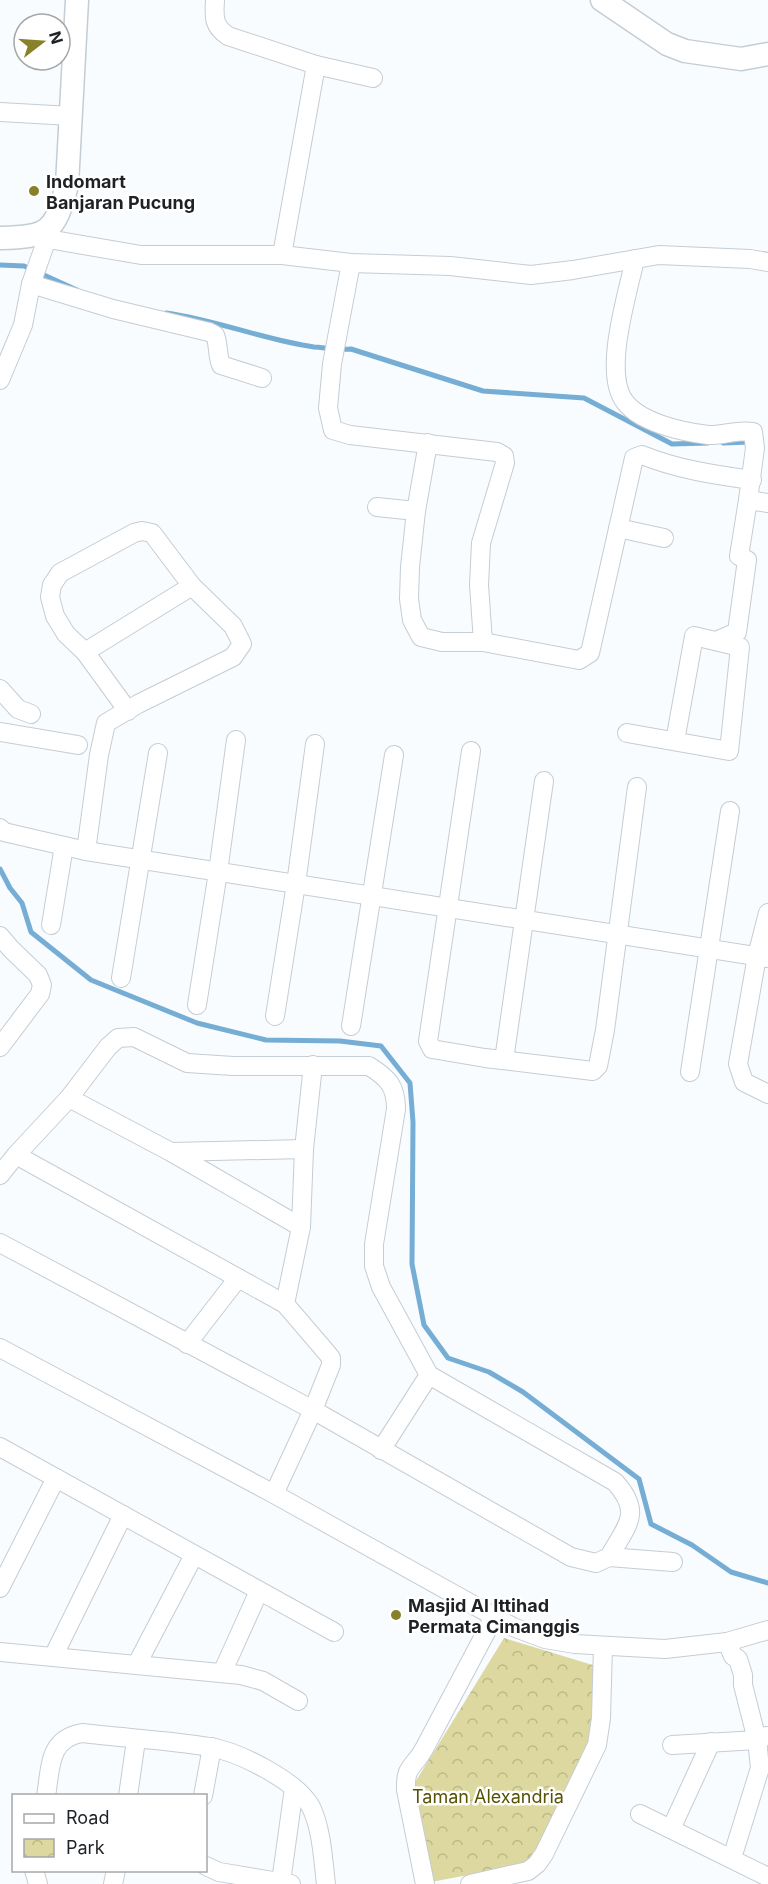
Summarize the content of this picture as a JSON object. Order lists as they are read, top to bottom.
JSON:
{
  "parks": ["Taman Alexandria"],
  "places": ["Indomart Banjaran Pucung", "Masjid Al Ittihad Permata Cimanggis"],
  "legend": ["Road", "Park"],
  "north": "right"
}
